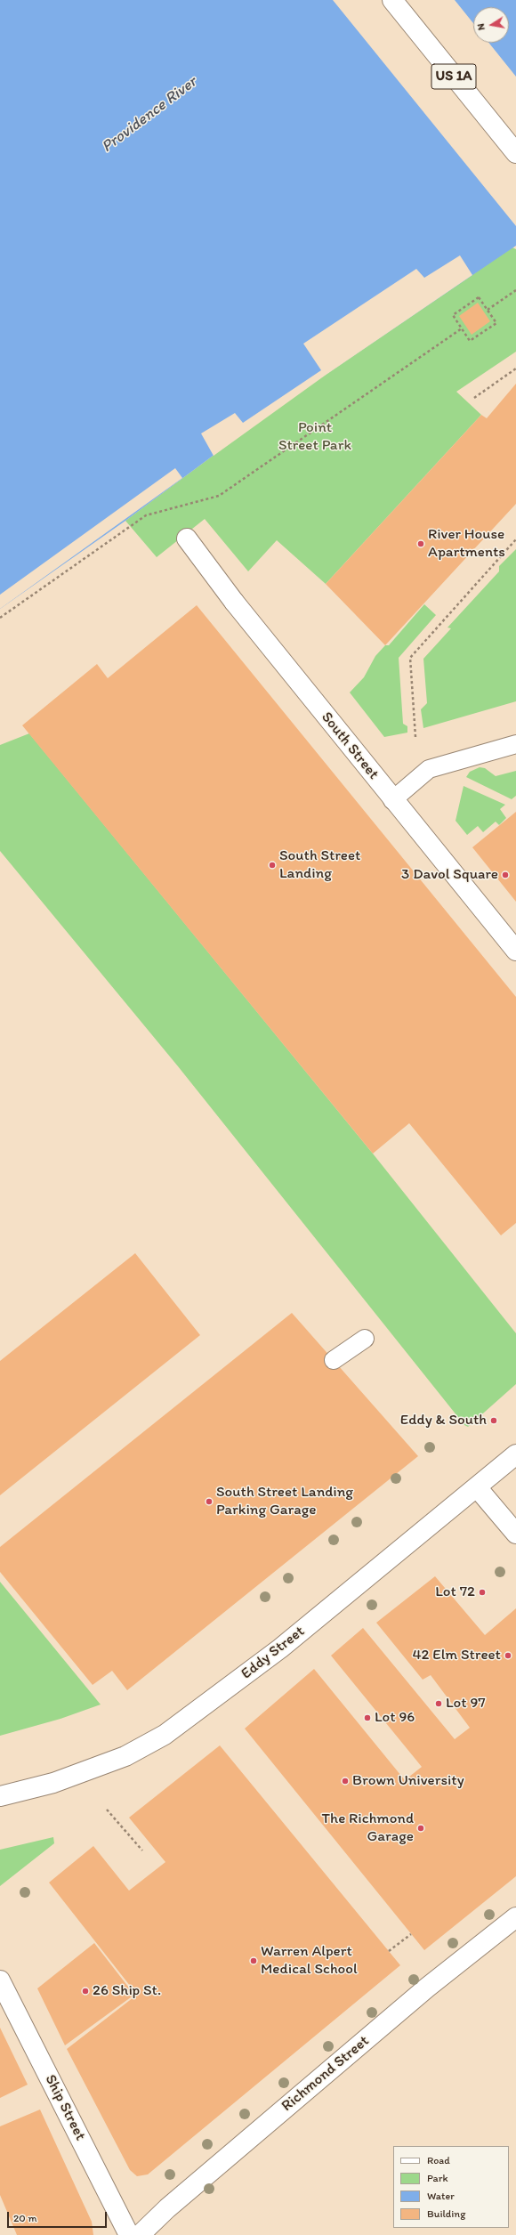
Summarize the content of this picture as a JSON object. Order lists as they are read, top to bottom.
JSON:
{
  "streets": {
    "street": [
      "US 1A",
      "South Street",
      "Eddy Street",
      "Richmond Street",
      "Ship Street"
    ]
  },
  "water": ["Providence River"],
  "parks": ["Point Street Park"],
  "places": [
    "River House Apartments",
    "South Street Landing",
    "3 Davol Square",
    "Eddy & South",
    "South Street Landing Parking Garage",
    "Lot 72",
    "42 Elm Street",
    "Lot 97",
    "Lot 96",
    "Brown University",
    "The Richmond Garage",
    "Warren Alpert Medical School",
    "26 Ship St."
  ],
  "legend": [
    "Road",
    "Park",
    "Water",
    "Building"
  ],
  "scale_bar": "20 m",
  "north": "left"
}
